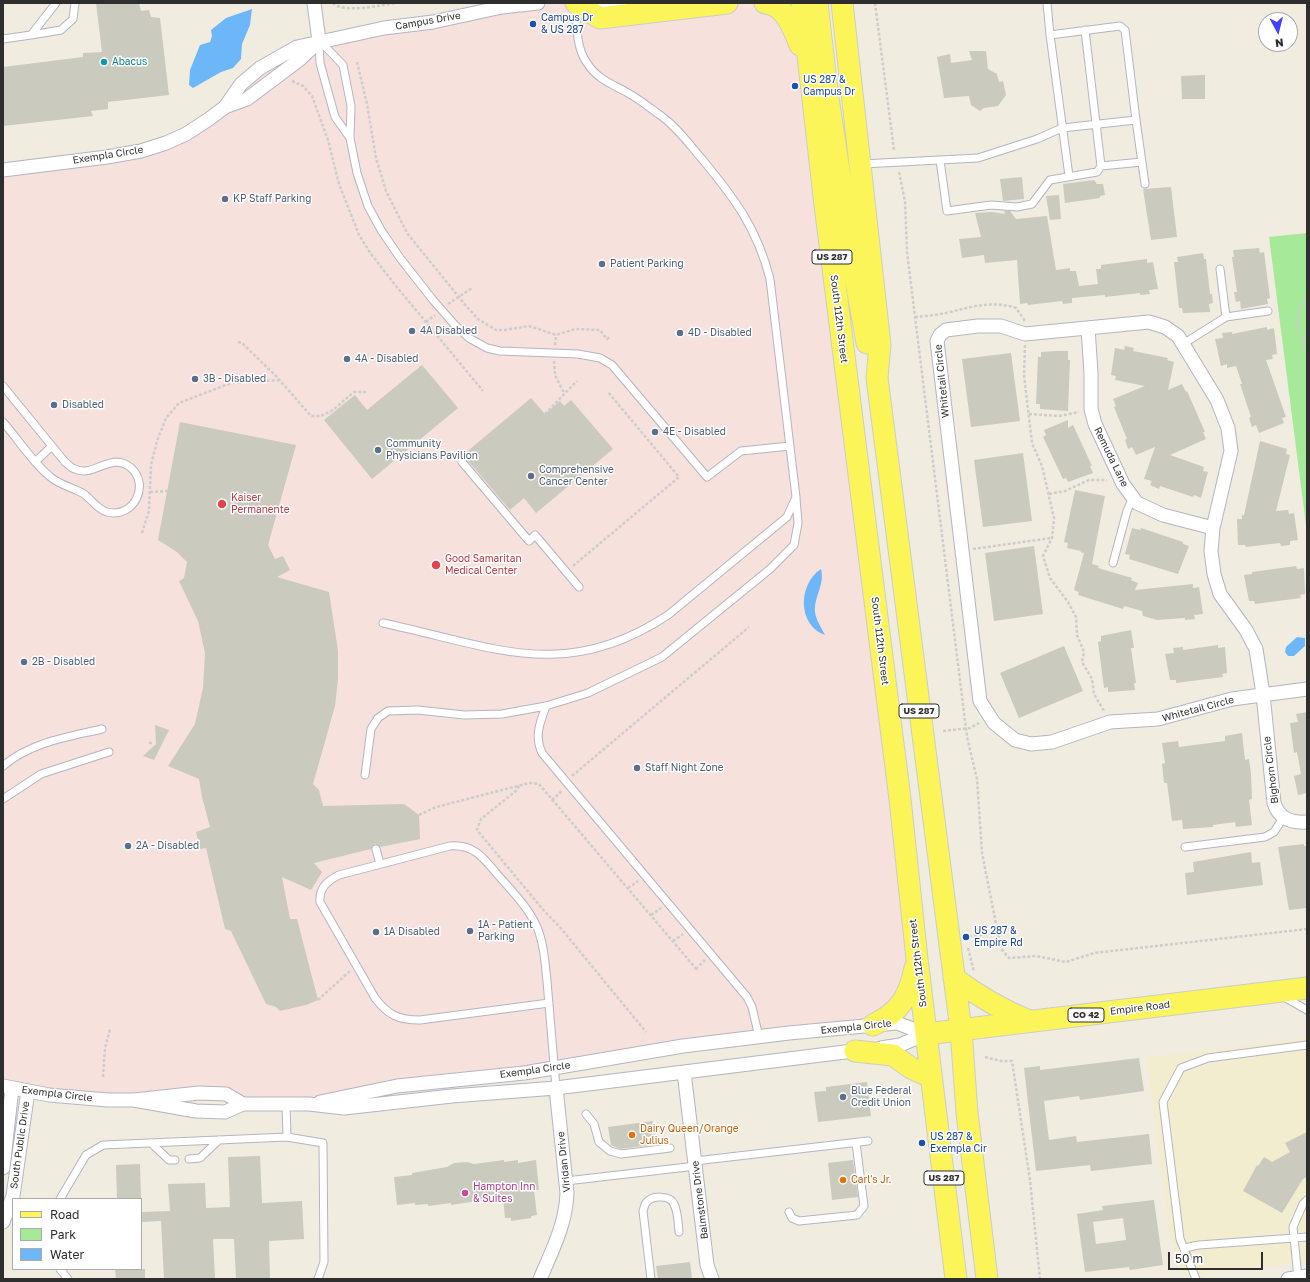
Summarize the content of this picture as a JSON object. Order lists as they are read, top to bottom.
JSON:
{
  "streets": {
    "main road": [
      "US 287",
      "South 112th Street",
      "Empire Road",
      "CO 42"
    ],
    "street": [
      "Campus Drive",
      "Exempla Circle",
      "Whitetail Circle",
      "Remuda Lane",
      "Bighorn Circle",
      "South Public Drive",
      "Viridan Drive",
      "Balmstone Drive"
    ]
  },
  "crossings": [
    ["Campus Drive", "Exempla Circle"],
    ["Exempla Circle", "South 112th Street"],
    ["Exempla Circle", "Empire Road"],
    ["Exempla Circle", "South Public Drive"],
    ["Exempla Circle", "Viridan Drive"],
    ["Exempla Circle", "Balmstone Drive"],
    ["US 287", "Empire Road"],
    ["South 112th Street", "Empire Road"],
    ["Whitetail Circle", "Remuda Lane"],
    ["Whitetail Circle", "Bighorn Circle"]
  ],
  "places": [
    "Campus Dr & US 287",
    "Abacus",
    "US 287 & Campus Dr",
    "KP Staff Parking",
    "Patient Parking",
    "4A Disabled",
    "4D - Disabled",
    "4A - Disabled",
    "3B - Disabled",
    "Disabled",
    "4E - Disabled",
    "Community Physicians Pavilion",
    "Comprehensive Cancer Center",
    "Kaiser Permanente",
    "Good Samaritan Medical Center",
    "2B - Disabled",
    "Staff Night Zone",
    "2A - Disabled",
    "1A - Patient Parking",
    "1A Disabled",
    "US 287 & Empire Rd",
    "Blue Federal Credit Union",
    "Dairy Queen/Orange Julius",
    "US 287 & Exempla Cir",
    "Carl's Jr.",
    "Hampton Inn & Suites"
  ],
  "legend": ["Road", "Park", "Water"],
  "scale_bar": "50 m",
  "north": "bottom"
}
